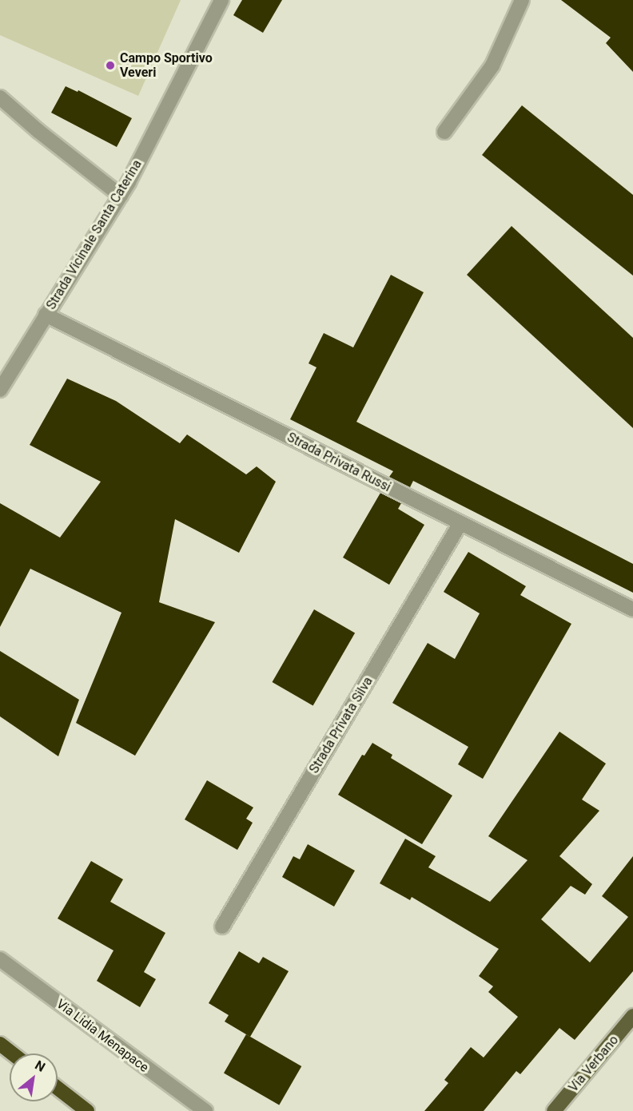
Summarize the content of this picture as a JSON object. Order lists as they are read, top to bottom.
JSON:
{
  "streets": {
    "main road": ["Via Verbano"],
    "street": [
      "Strada Vicinale Santa Caterina",
      "Strada Privata Russi",
      "Strada Privata Silva",
      "Via Lidia Menapace"
    ]
  },
  "crossings": [
    ["Strada Vicinale Santa Caterina", "Strada Privata Russi"],
    ["Strada Privata Russi", "Strada Privata Silva"]
  ],
  "places": ["Campo Sportivo Veveri"],
  "north": "top right"
}
